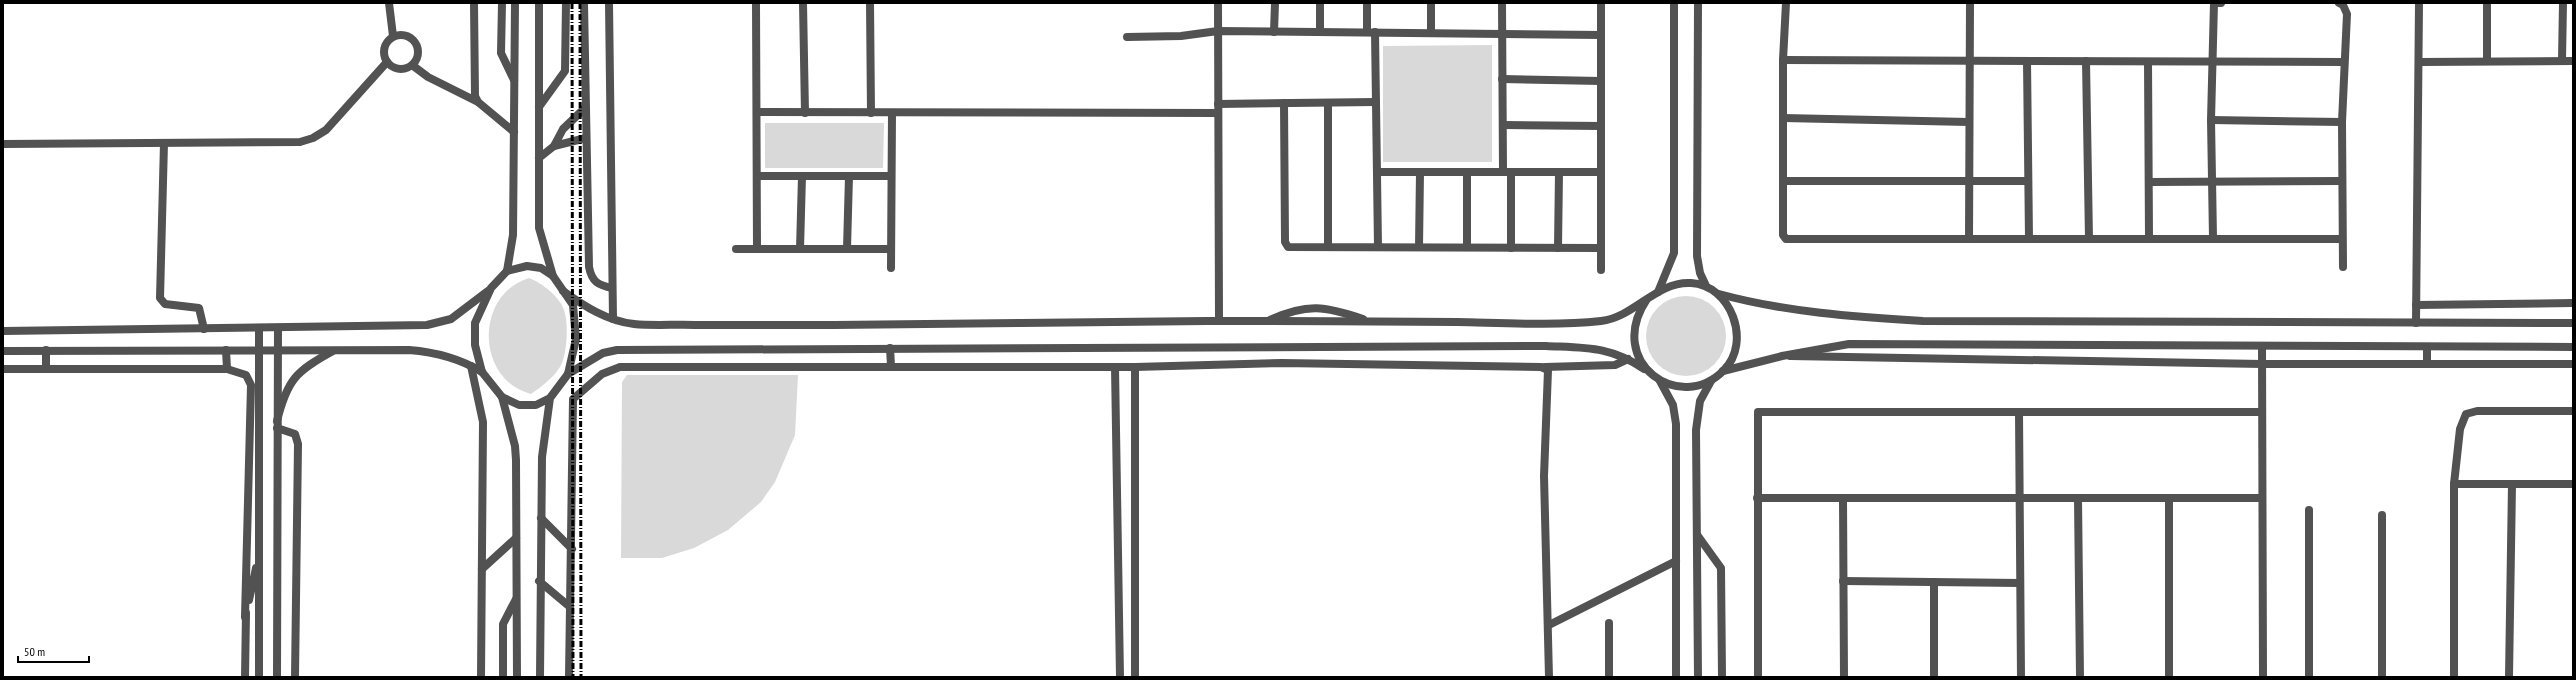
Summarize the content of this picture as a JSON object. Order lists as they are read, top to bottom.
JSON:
{
  "scale_bar": "50 m"
}
